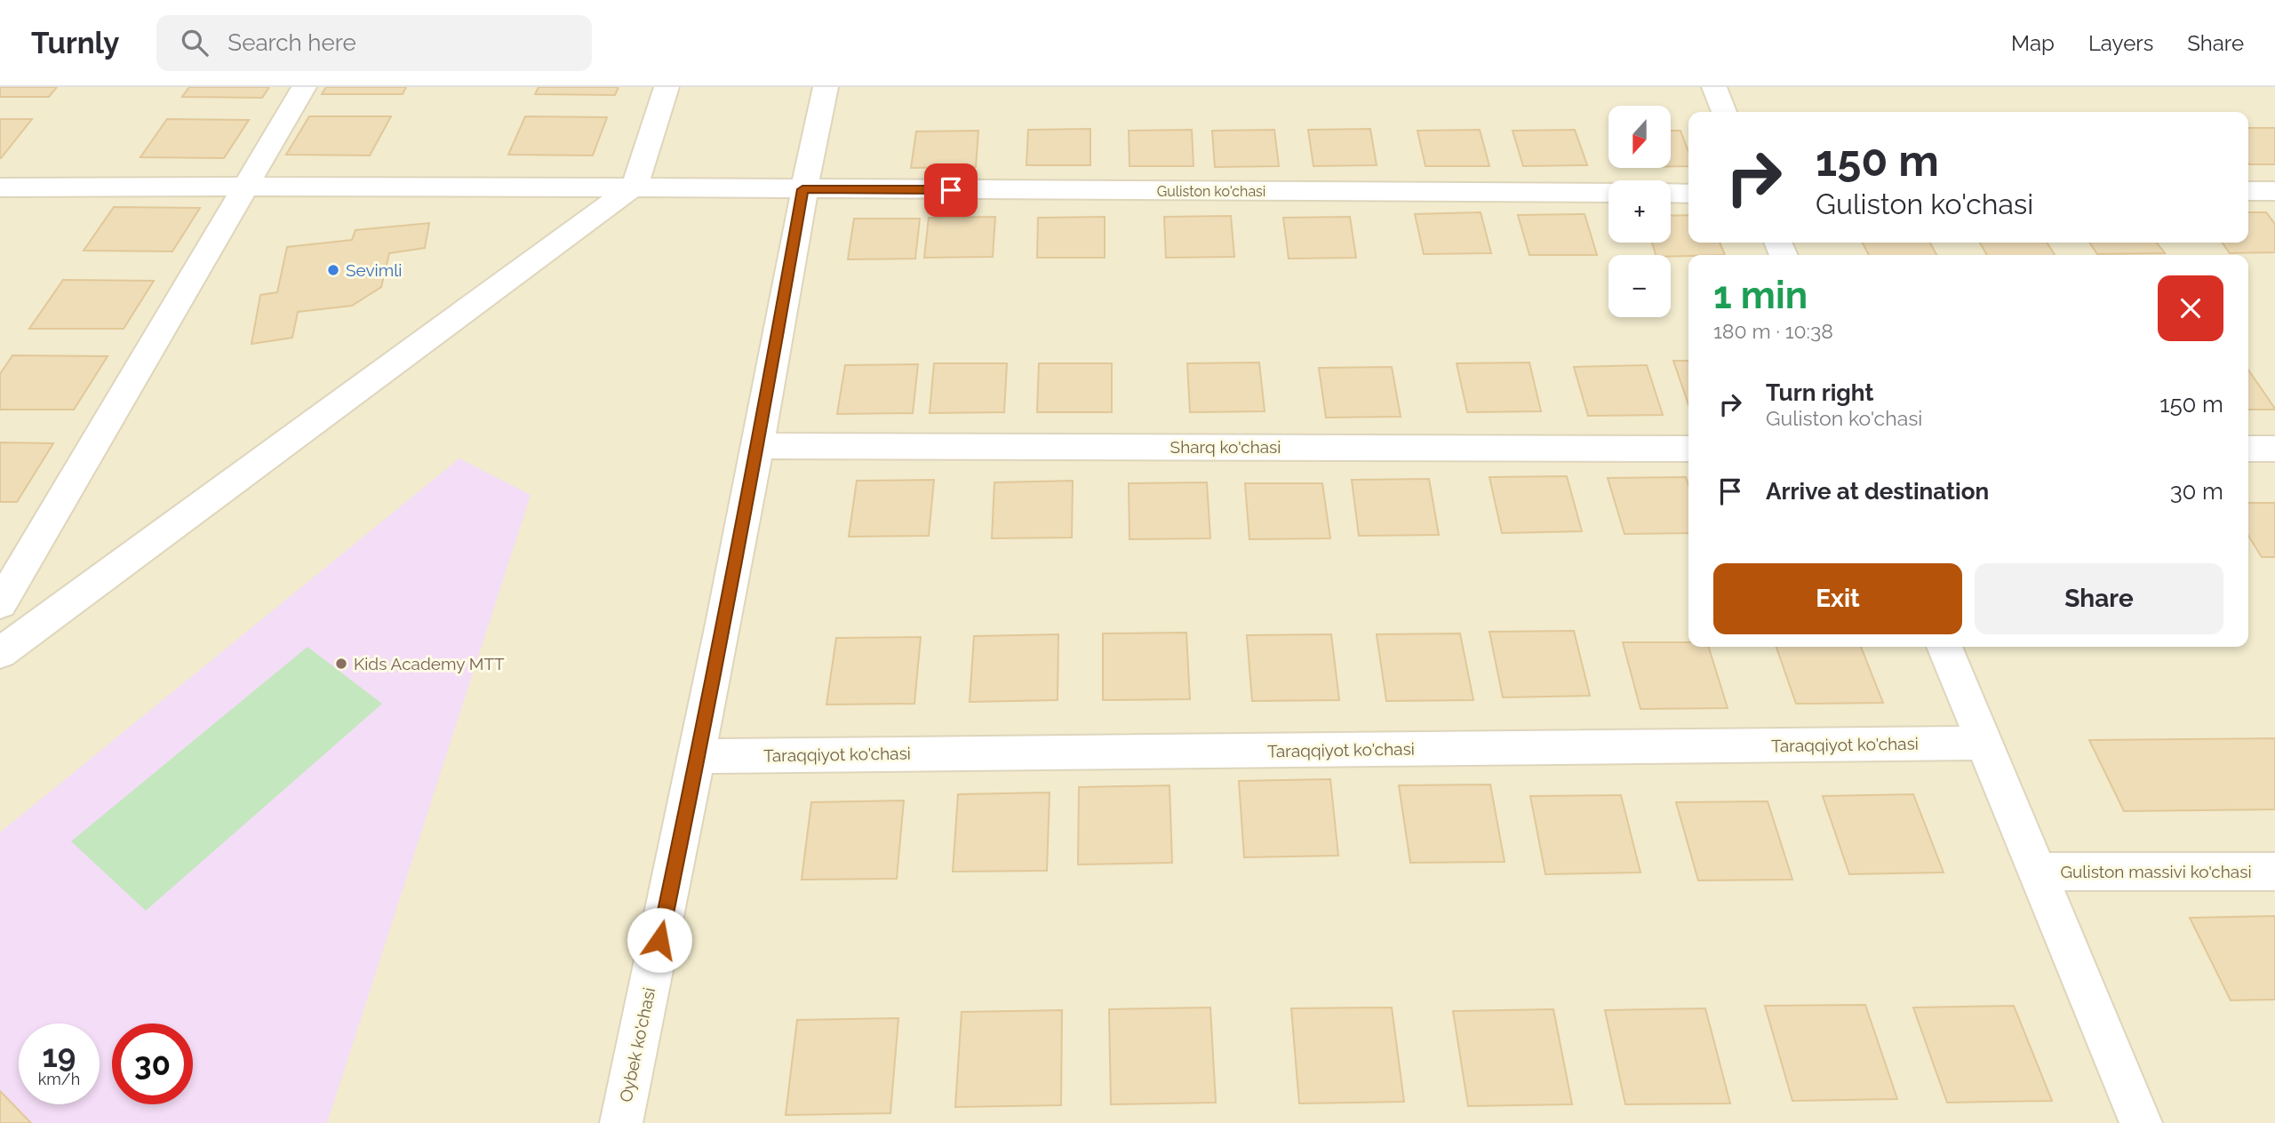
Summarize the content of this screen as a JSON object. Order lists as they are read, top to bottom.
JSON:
{
  "streets": {
    "street": [
      "Guliston ko'chasi",
      "Sharq ko'chasi",
      "Taraqqiyot ko'chasi",
      "Guliston massivi ko'chasi",
      "Oybek ko'chasi"
    ]
  },
  "crossings": [
    ["Guliston ko'chasi", "Oybek ko'chasi"],
    ["Sharq ko'chasi", "Oybek ko'chasi"],
    ["Taraqqiyot ko'chasi", "Oybek ko'chasi"]
  ],
  "places": ["Sevimli", "Kids Academy MTT"],
  "north": "bottom",
  "page": {
    "header": "Turnly",
    "search": "Search here",
    "nav": ["Map", "Layers", "Share"],
    "map_buttons": ["+", "−"],
    "turn": ["150 m", "Guliston ko'chasi"],
    "heading": ["1 min", "180 m · 10:38"],
    "list": [
      {
        "name": "Turn right",
        "note": "Guliston ko'chasi",
        "value": "150 m"
      },
      {
        "name": "Arrive at destination",
        "value": "30 m"
      }
    ],
    "buttons": ["Exit", "Share"],
    "speed": "19 km/h",
    "limit": "30"
  }
}
